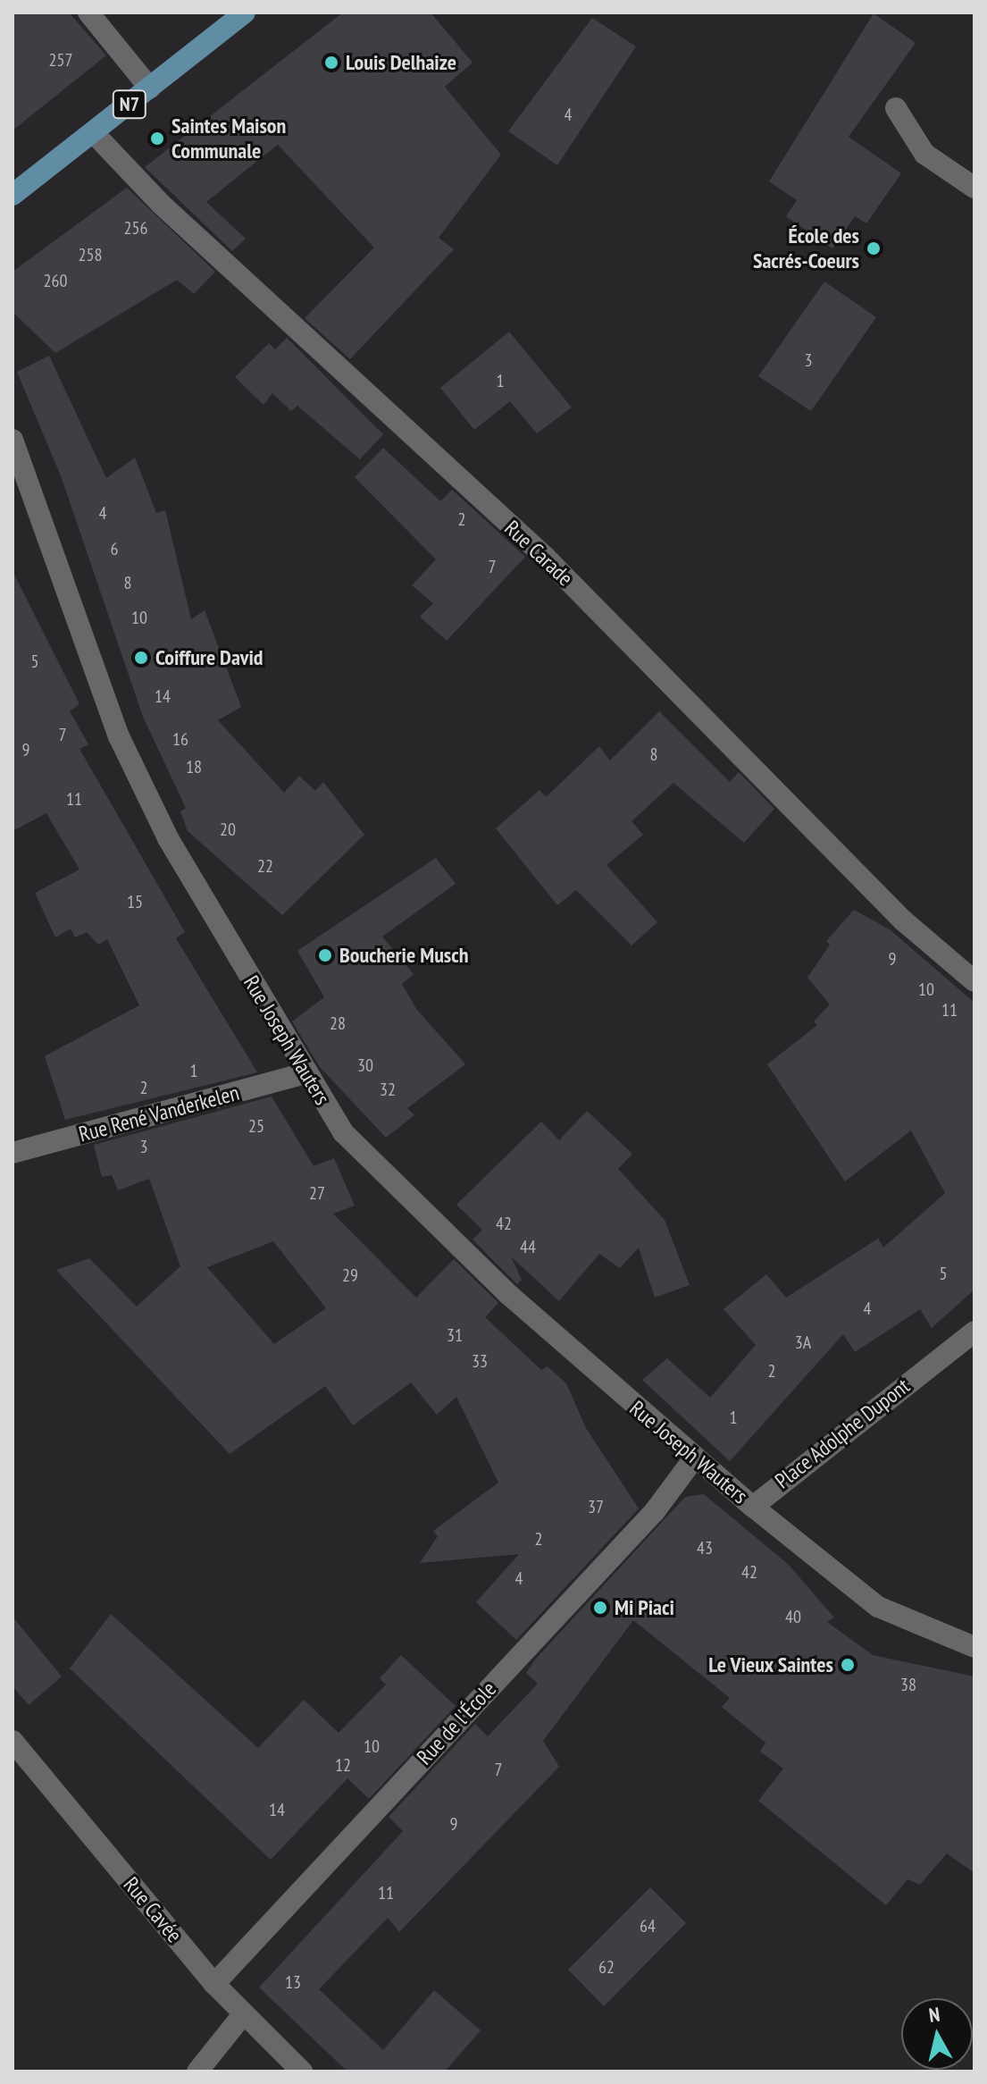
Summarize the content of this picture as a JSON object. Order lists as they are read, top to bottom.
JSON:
{
  "streets": {
    "main road": ["N7"],
    "street": [
      "Rue Carade",
      "Rue Joseph Wauters",
      "Rue René Vanderkelen",
      "Place Adolphe Dupont",
      "Rue de l'École",
      "Rue Cavée"
    ]
  },
  "crossings": [
    ["N7", "Rue Carade"],
    ["Rue Joseph Wauters", "Rue René Vanderkelen"],
    ["Rue Joseph Wauters", "Place Adolphe Dupont"],
    ["Rue Joseph Wauters", "Rue de l'École"],
    ["Rue de l'École", "Rue Cavée"]
  ],
  "places": [
    "Louis Delhaize",
    "Saintes Maison Communale",
    "École des Sacrés-Coeurs",
    "Coiffure David",
    "Boucherie Musch",
    "Mi Piaci",
    "Le Vieux Saintes"
  ],
  "house_numbers": [
    "257",
    "4",
    "256",
    "258",
    "260",
    "3",
    "1",
    "4",
    "2",
    "6",
    "7",
    "8",
    "10",
    "5",
    "14",
    "7",
    "16",
    "9",
    "8",
    "18",
    "11",
    "20",
    "22",
    "15",
    "9",
    "10",
    "11",
    "28",
    "30",
    "1",
    "2",
    "32",
    "25",
    "3",
    "27",
    "42",
    "44",
    "5",
    "29",
    "4",
    "31",
    "3A",
    "33",
    "2",
    "1",
    "37",
    "2",
    "43",
    "42",
    "4",
    "40",
    "38",
    "10",
    "12",
    "7",
    "14",
    "9",
    "11",
    "64",
    "62",
    "13"
  ],
  "north": "top"
}
